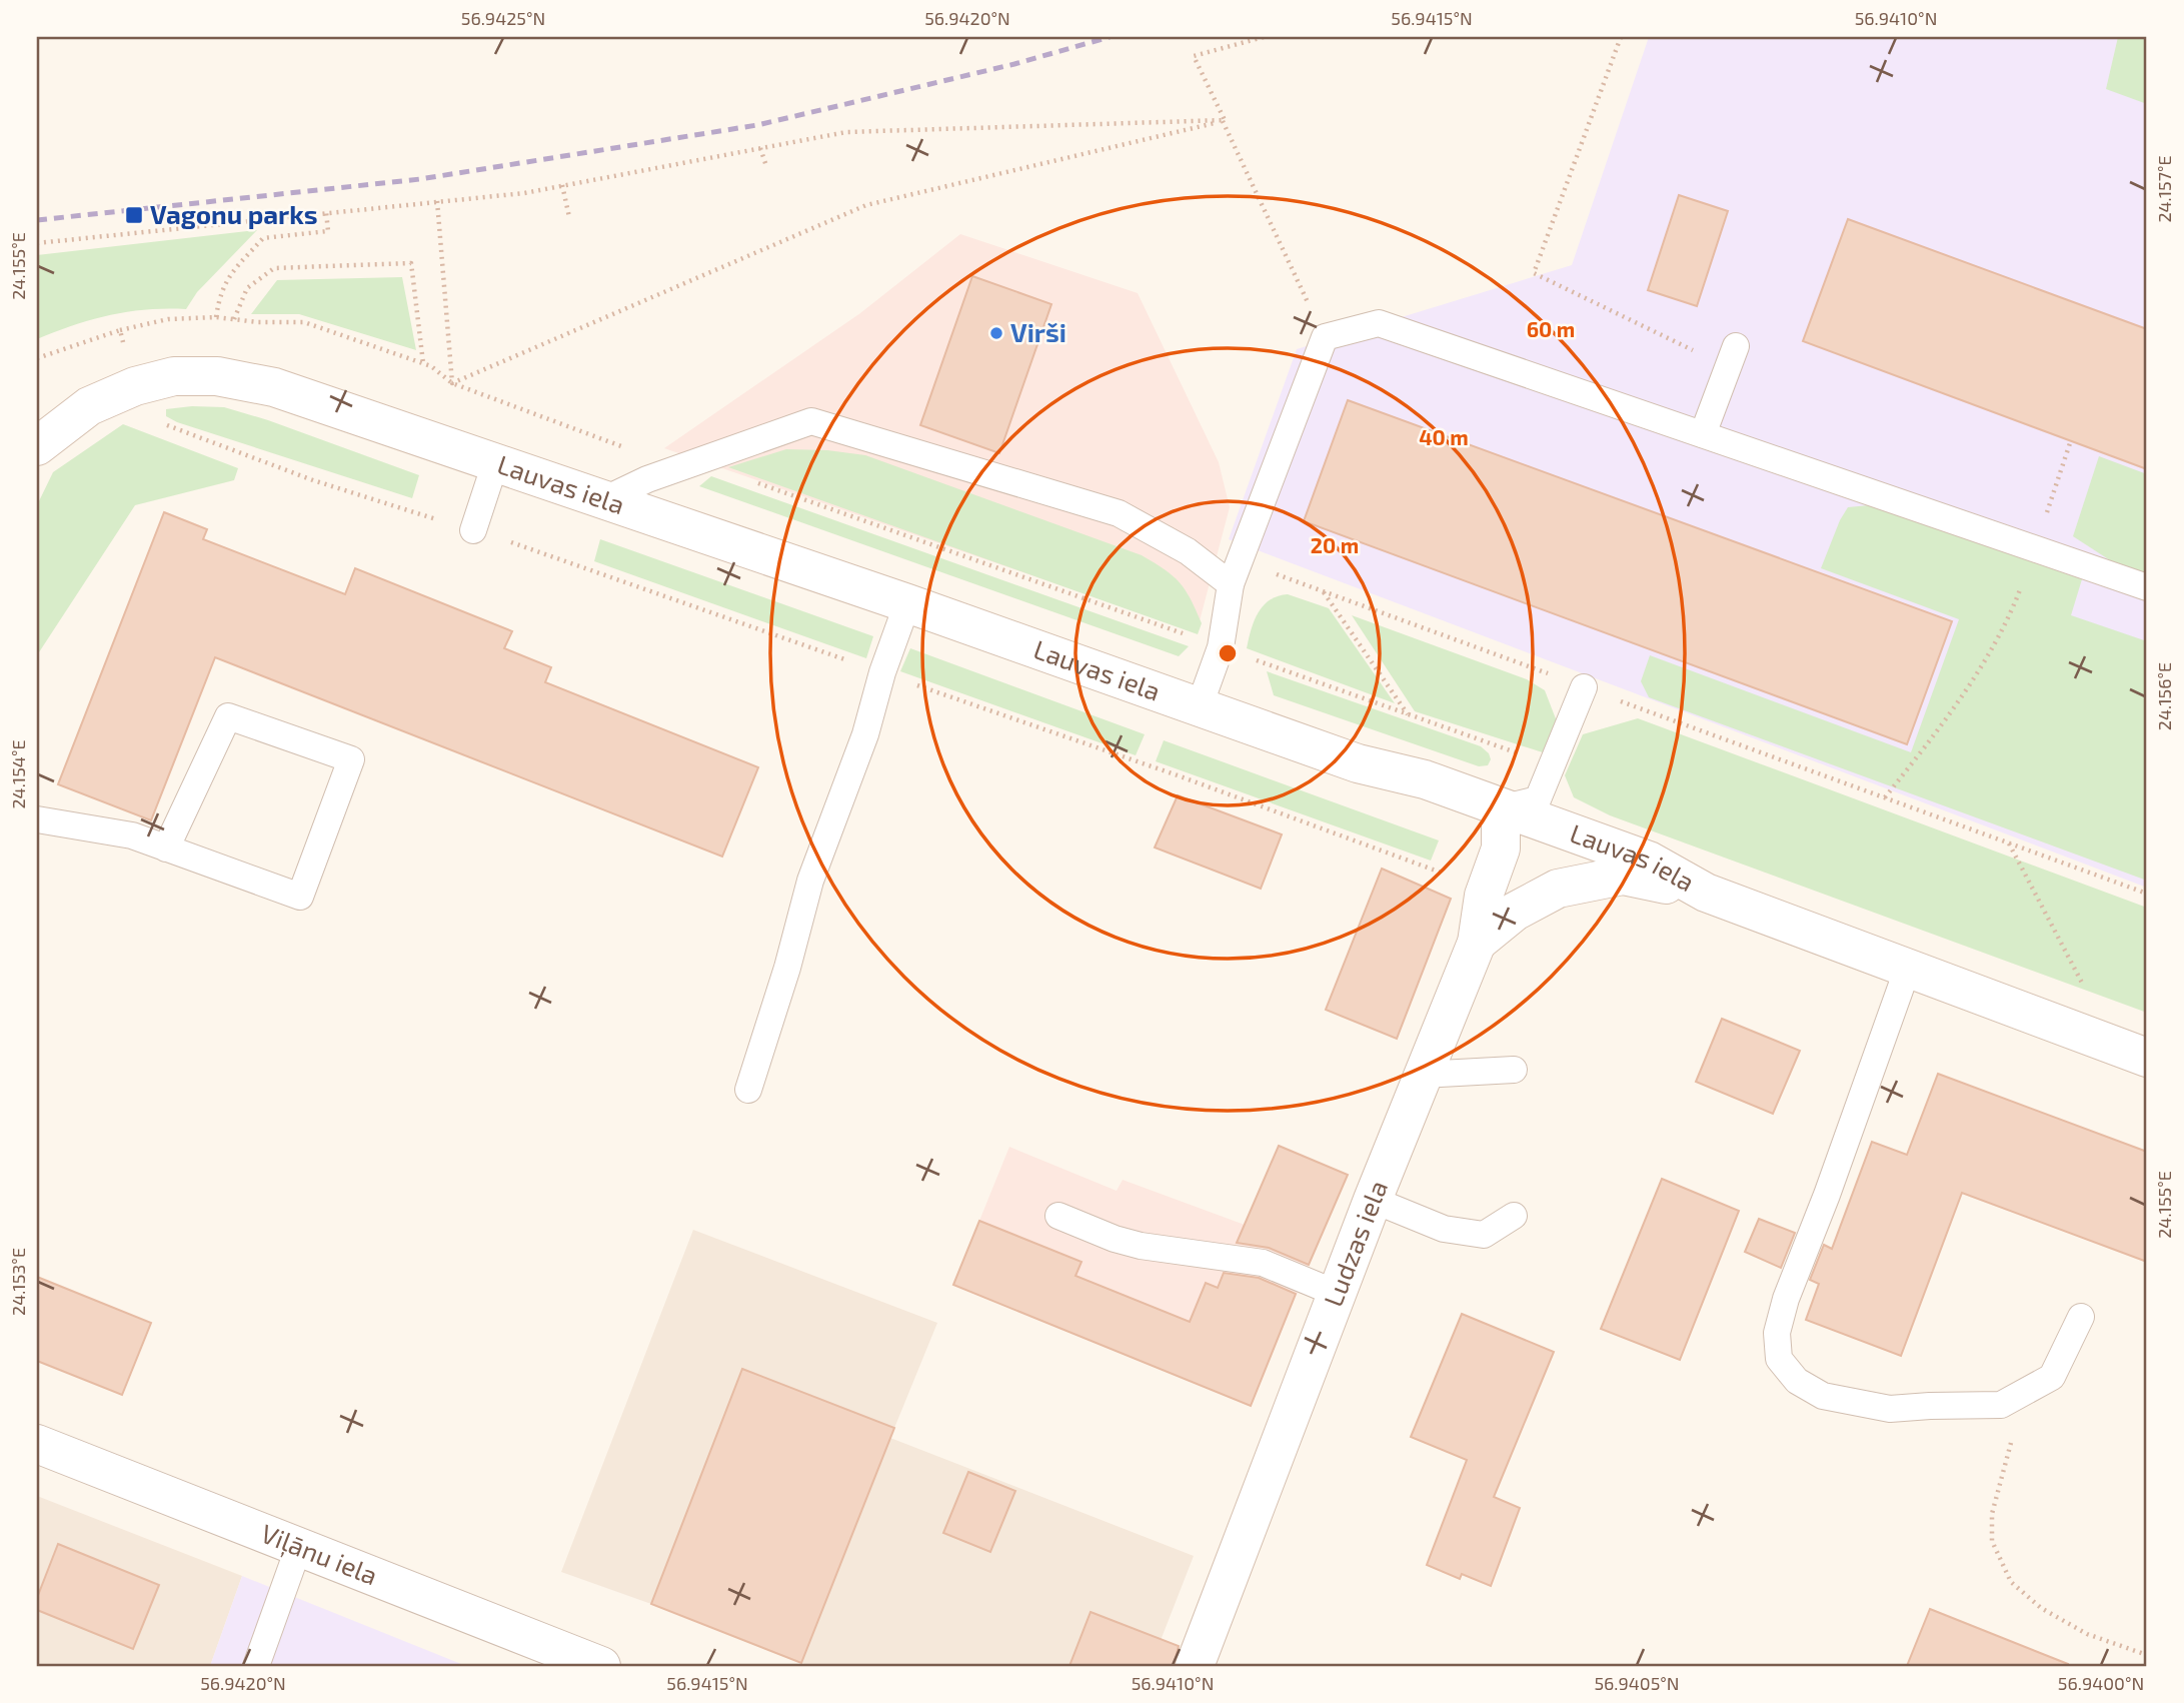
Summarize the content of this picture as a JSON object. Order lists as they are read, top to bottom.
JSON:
{
  "streets": {
    "street": ["Lauvas iela", "Ludzas iela", "Viļānu iela"]
  },
  "crossings": [
    ["Lauvas iela", "Ludzas iela"]
  ],
  "places": {
    "transit": ["Vagonu parks"],
    "other": ["Virši"]
  },
  "coordinates": [
    "56.9425°N",
    "56.9420°N",
    "56.9415°N",
    "56.9410°N",
    "24.157°E",
    "24.155°E",
    "24.156°E",
    "24.154°E",
    "24.153°E",
    "56.9405°N",
    "56.9400°N"
  ],
  "rings": ["60 m", "40 m", "20 m"]
}
